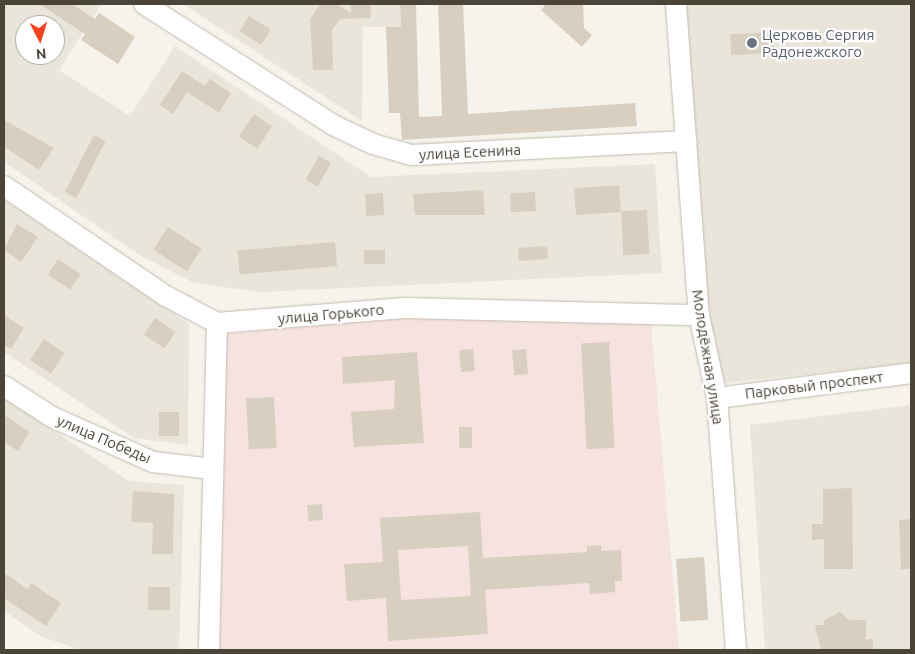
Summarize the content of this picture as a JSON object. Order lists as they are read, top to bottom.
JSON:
{
  "streets": {
    "street": [
      "улица Есенина",
      "улица Горького",
      "Молодёжная улица",
      "Парковый проспект",
      "улица Победы"
    ]
  },
  "crossings": [
    ["улица Есенина", "Молодёжная улица"],
    ["улица Горького", "Молодёжная улица"],
    ["Молодёжная улица", "Парковый проспект"]
  ],
  "places": ["Церковь Сергия Радонежского"],
  "north": "bottom"
}
